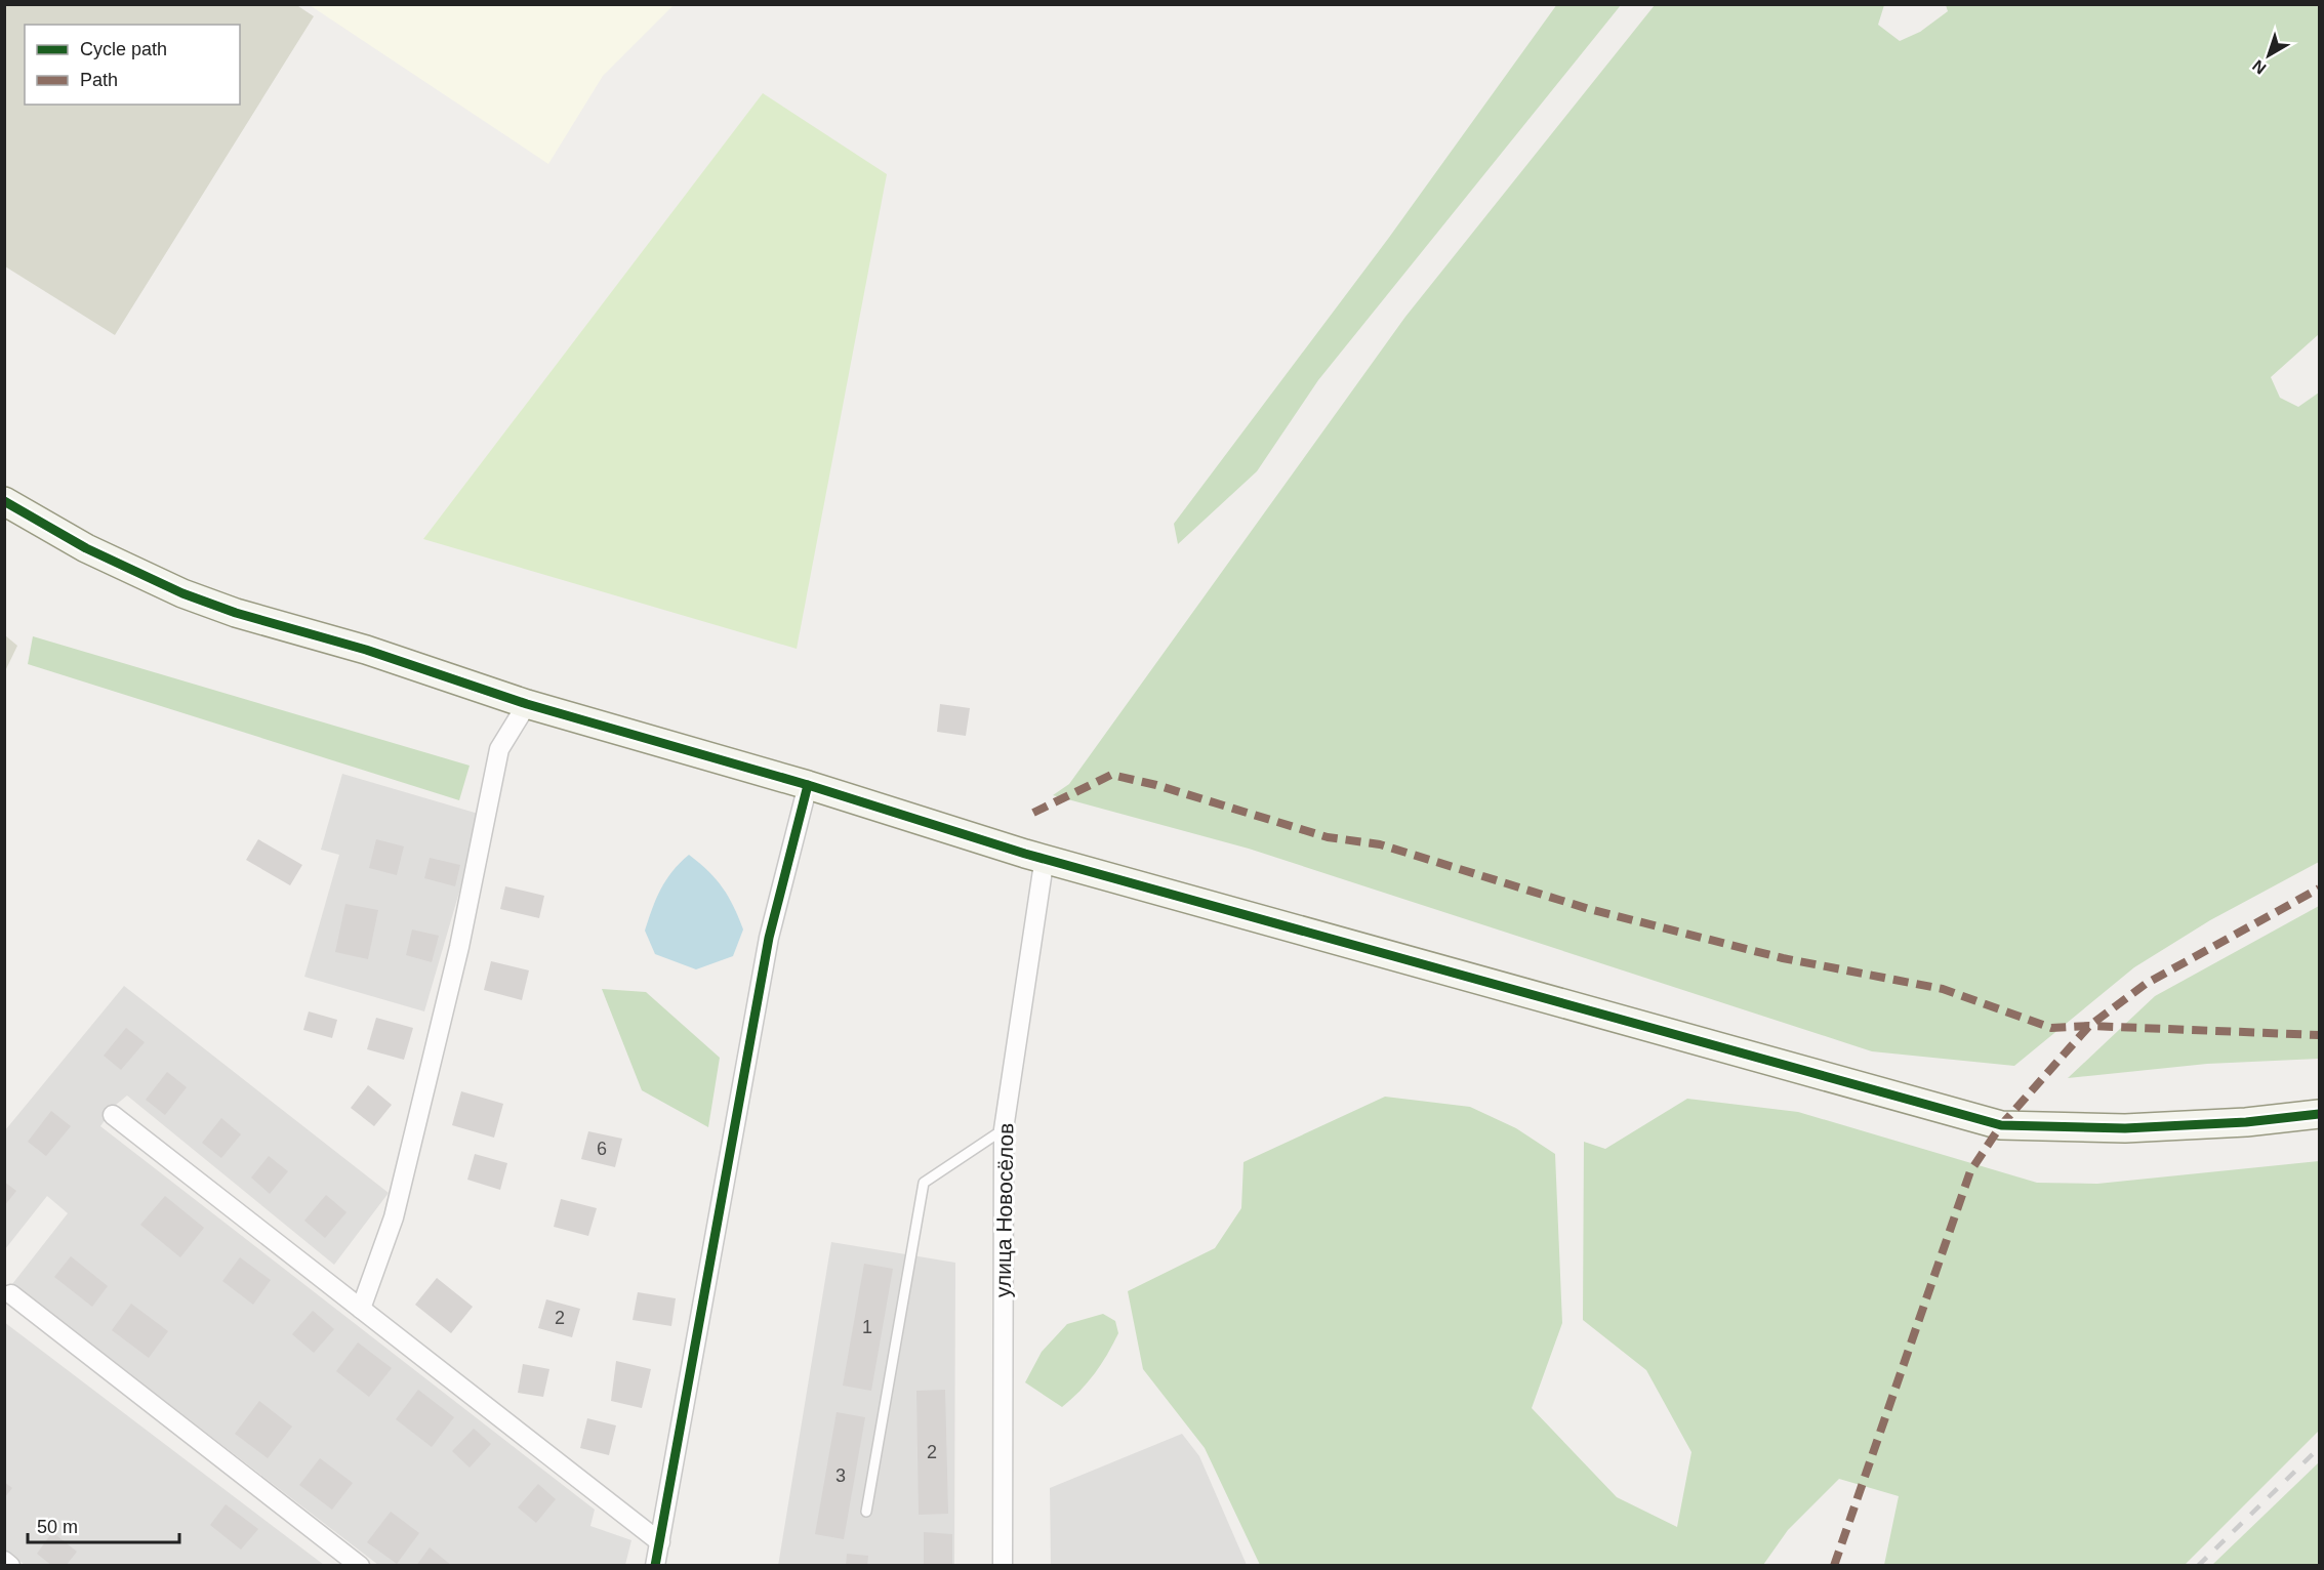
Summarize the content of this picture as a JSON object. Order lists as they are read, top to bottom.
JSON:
{
  "streets": {
    "street": ["улица Новосёлов"]
  },
  "house_numbers": [
    "6",
    "2",
    "1",
    "2",
    "3"
  ],
  "legend": ["Cycle path", "Path"],
  "scale_bar": "50 m",
  "north": "bottom left"
}
